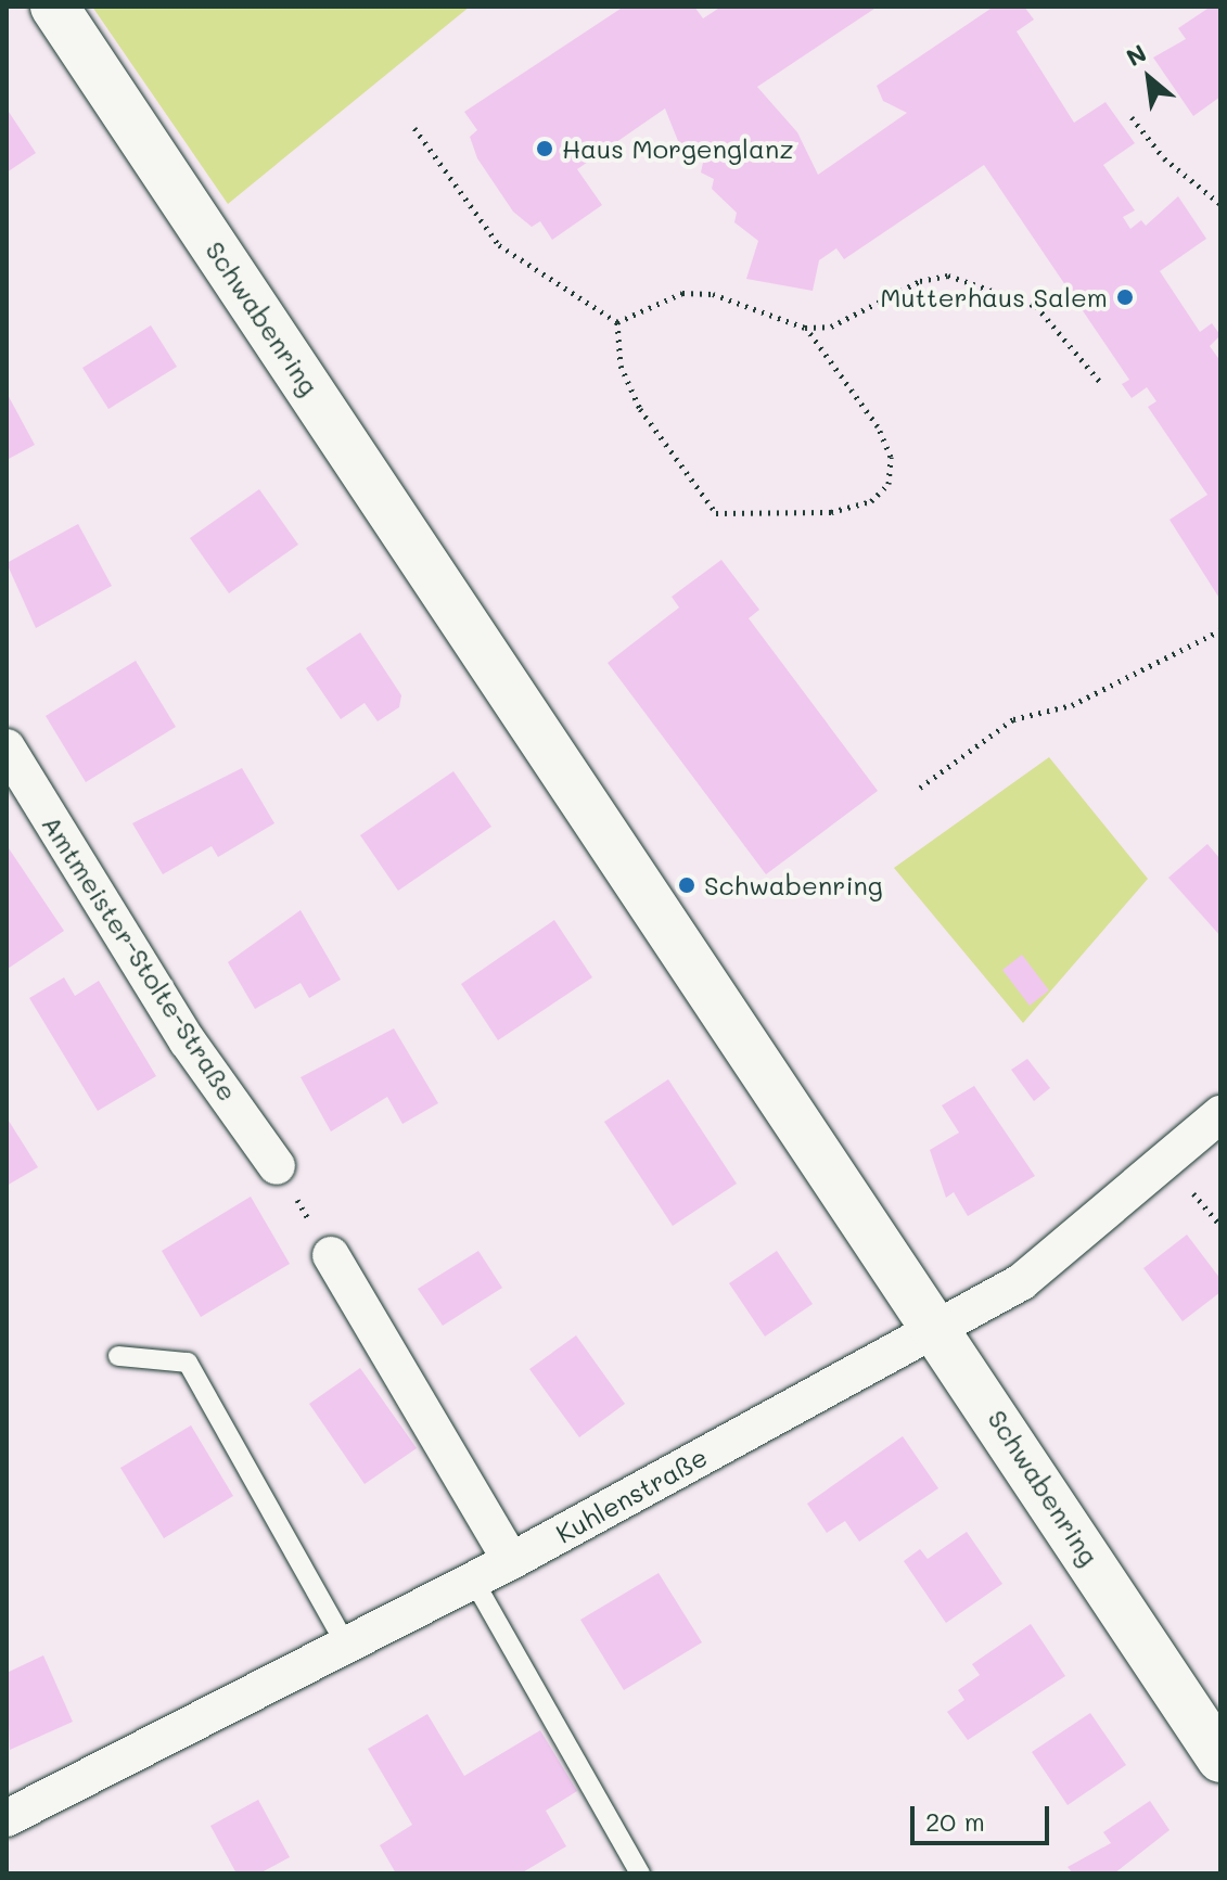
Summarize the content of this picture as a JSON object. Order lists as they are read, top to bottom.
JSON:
{
  "streets": {
    "street": ["Schwabenring", "Amtmeister-Stolte-Straße", "Kuhlenstraße"]
  },
  "crossings": [
    ["Schwabenring", "Kuhlenstraße"]
  ],
  "places": ["Haus Morgenglanz", "Mutterhaus Salem", "Schwabenring"],
  "scale_bar": "20 m",
  "north": "top left"
}
